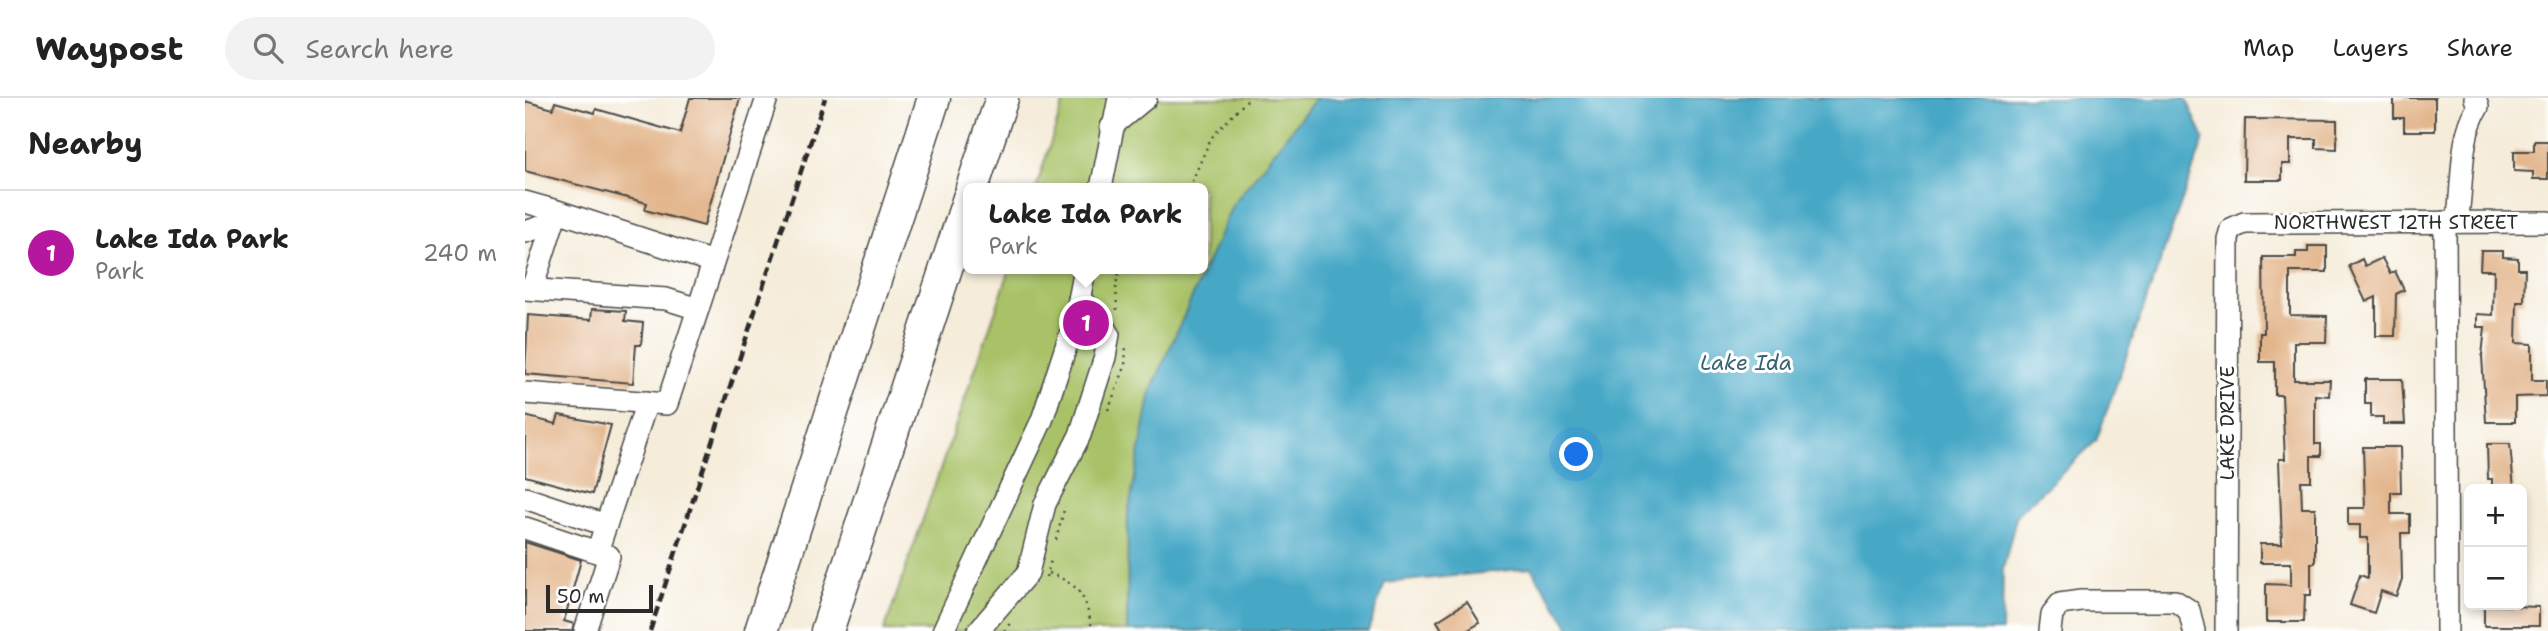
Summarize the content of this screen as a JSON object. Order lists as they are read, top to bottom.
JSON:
{
  "streets": {
    "street": ["NORTHWEST 12TH STREET", "LAKE DRIVE"]
  },
  "crossings": [
    ["NORTHWEST 12TH STREET", "LAKE DRIVE"]
  ],
  "water": ["Lake Ida"],
  "scale_bar": "50 m",
  "page": {
    "header": "Waypost",
    "search": "Search here",
    "nav": ["Map", "Layers", "Share"],
    "heading": "Nearby",
    "popup": ["Lake Ida Park", "Park"],
    "list": [
      {
        "mark": "1",
        "name": "Lake Ida Park",
        "note": "Park",
        "value": "240 m"
      }
    ],
    "pins": "1",
    "map_buttons": ["+", "−"],
    "scale": "50 m"
  }
}
